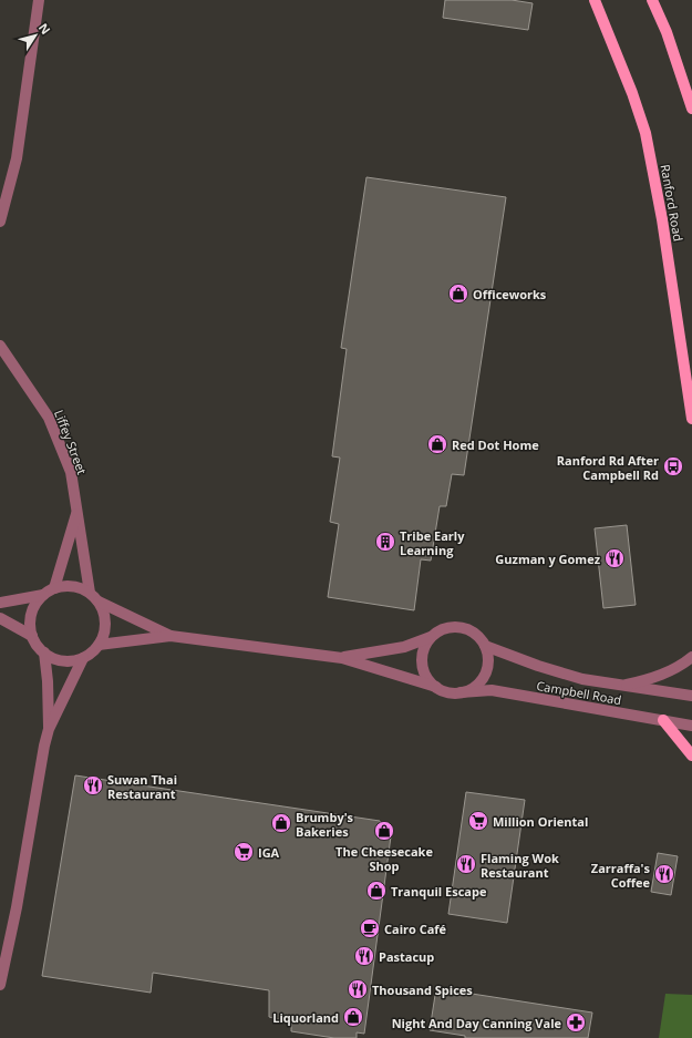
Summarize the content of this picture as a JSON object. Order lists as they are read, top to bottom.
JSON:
{
  "streets": {
    "main road": ["Ranford Road"],
    "street": ["Liffey Street", "Campbell Road"]
  },
  "places": {
    "shop": [
      "Officeworks",
      "Red Dot Home",
      "Brumby's Bakeries",
      "The Cheesecake Shop",
      "Tranquil Escape",
      "Liquorland"
    ],
    "bus stop": ["Ranford Rd After Campbell Rd"],
    "building": ["Tribe Early Learning"],
    "restaurant": [
      "Guzman y Gomez",
      "Suwan Thai Restaurant",
      "Flaming Wok Restaurant",
      "Zarraffa's Coffee",
      "Pastacup",
      "Thousand Spices"
    ],
    "supermarket": ["Million Oriental", "IGA"],
    "cafe": ["Cairo Café"],
    "pharmacy": ["Night And Day Canning Vale"]
  },
  "north": "top right"
}
